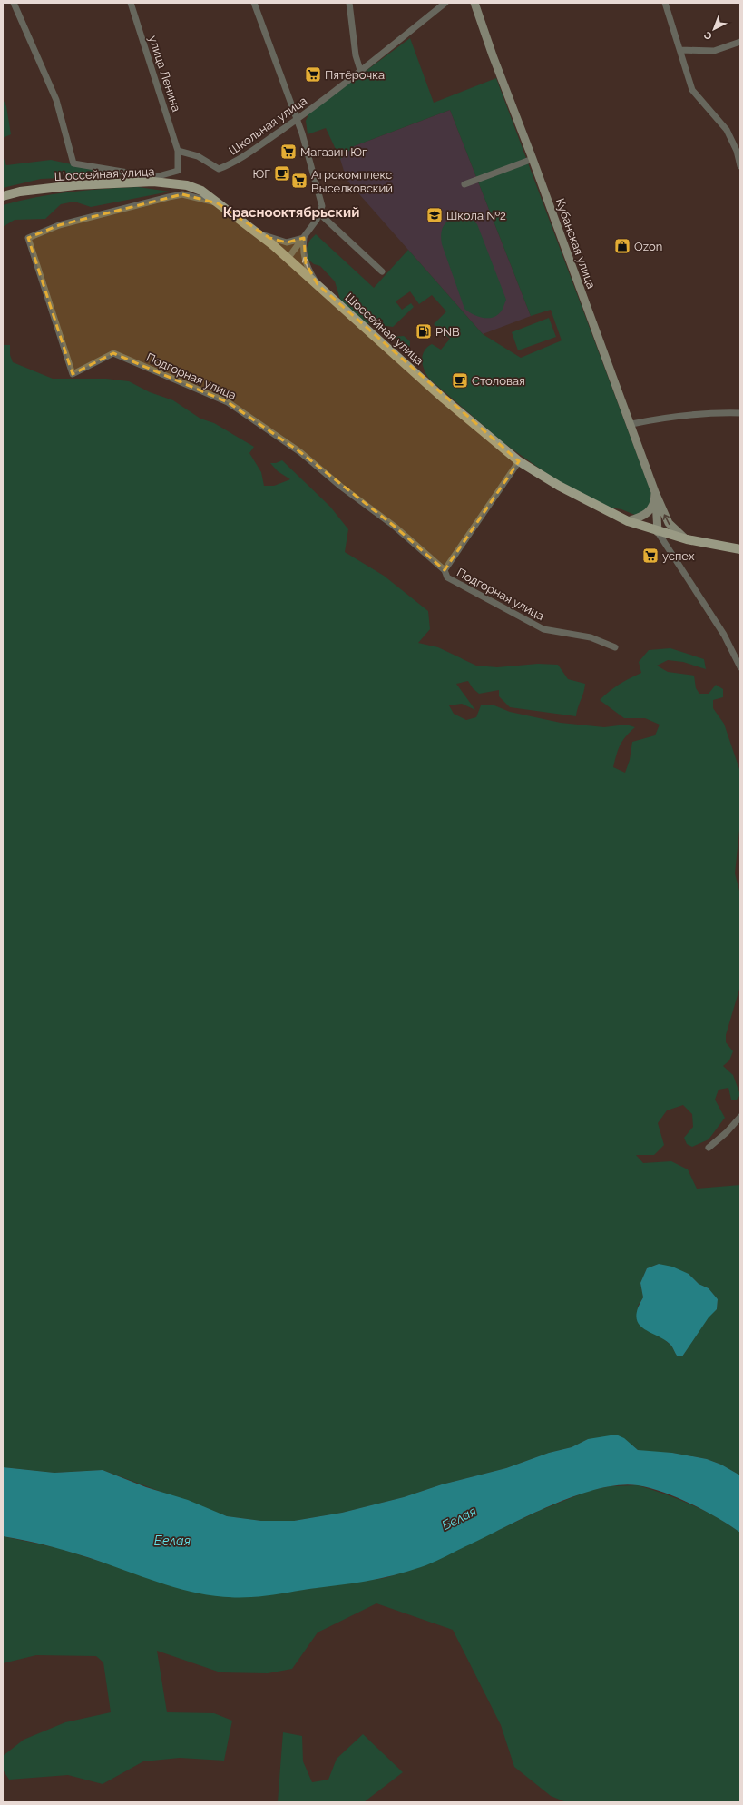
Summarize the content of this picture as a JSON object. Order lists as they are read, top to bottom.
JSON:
{
  "streets": {
    "main road": ["Шоссейная улица", "Кубанская улица"],
    "street": ["улица Ленина", "Школьная улица", "Подгорная улица"]
  },
  "crossings": [
    ["улица Ленина", "Школьная улица"],
    ["Шоссейная улица", "Подгорная улица"]
  ],
  "districts": ["Краснооктябрьский"],
  "water": ["Белая"],
  "places": {
    "supermarket": [
      "Пятёрочка",
      "Магазин Юг",
      "Агрокомплекс Выселковский",
      "успех"
    ],
    "cafe": ["ЮГ", "Столовая"],
    "school or university": ["Школа №2"],
    "shop": ["Ozon"],
    "fuel station": ["PNB"]
  },
  "north": "bottom left"
}
